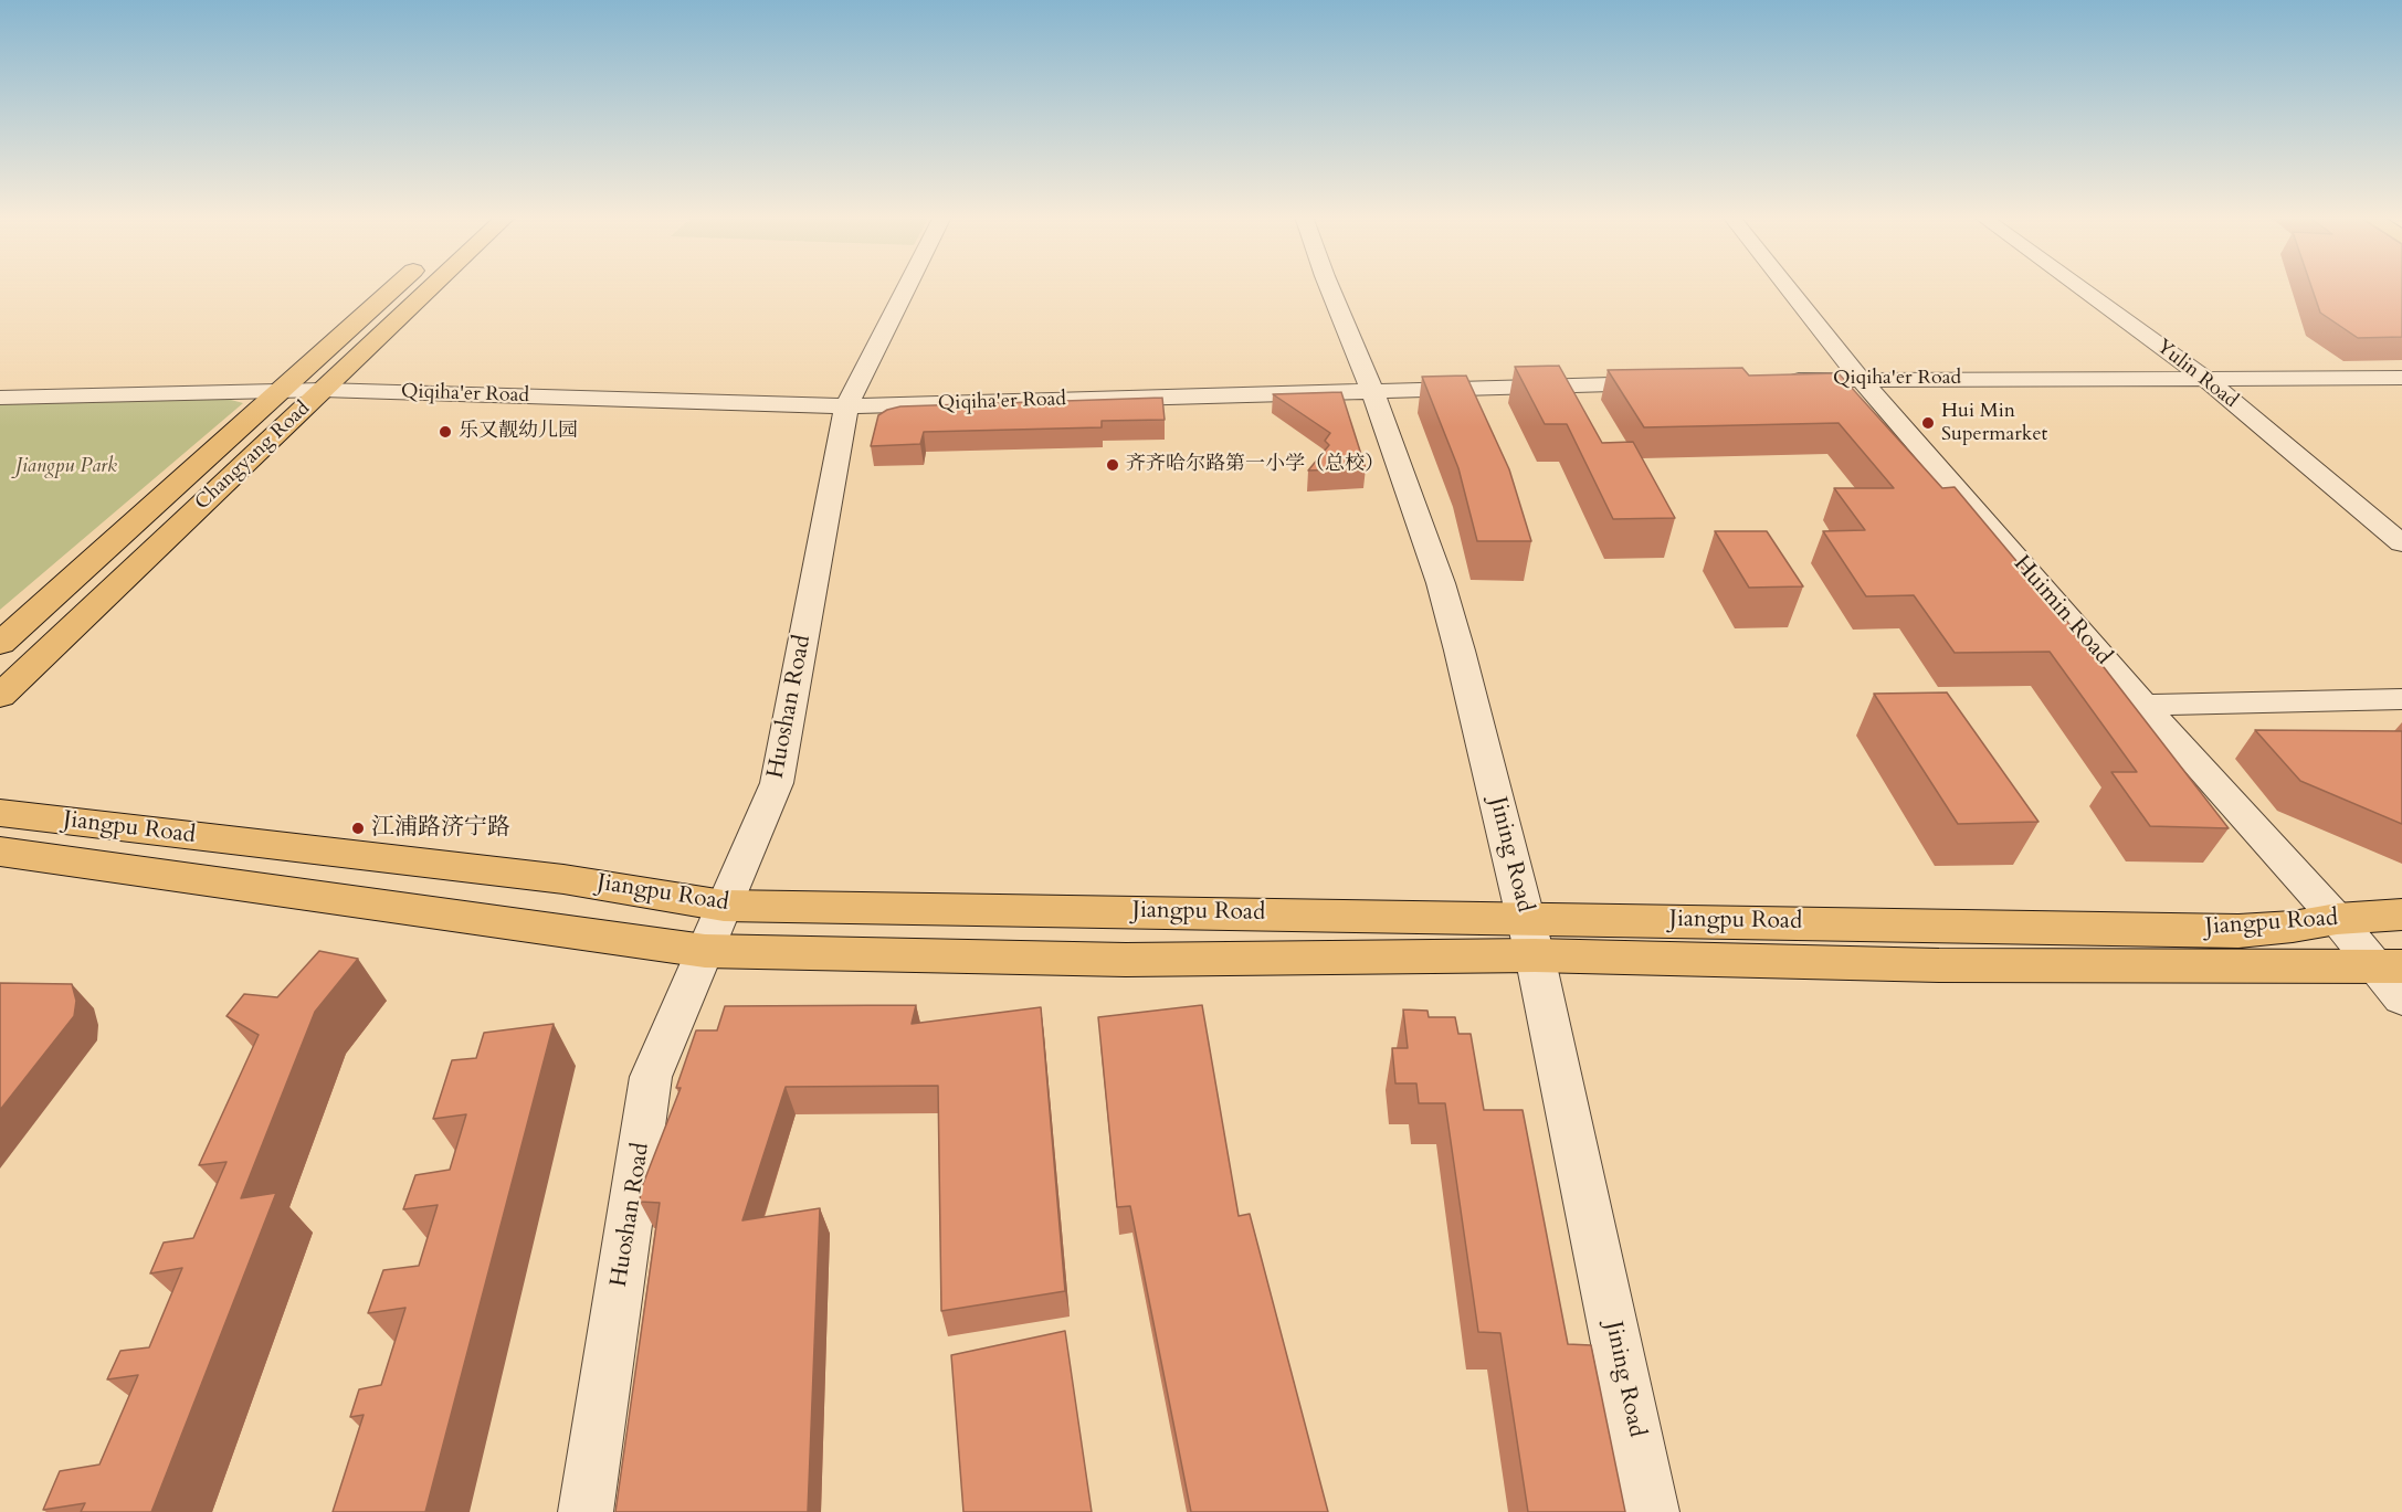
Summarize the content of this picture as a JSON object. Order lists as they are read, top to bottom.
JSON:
{
  "streets": {
    "main road": ["Changyang Road", "Jiangpu Road"],
    "street": [
      "Yulin Road",
      "Qiqiha'er Road",
      "Huimin Road",
      "Huoshan Road",
      "Jining Road"
    ]
  },
  "crossings": [
    ["Yulin Road", "Qiqiha'er Road"],
    ["Qiqiha'er Road", "Changyang Road"],
    ["Qiqiha'er Road", "Huimin Road"],
    ["Qiqiha'er Road", "Huoshan Road"],
    ["Qiqiha'er Road", "Jining Road"],
    ["Huimin Road", "Jiangpu Road"],
    ["Huoshan Road", "Jiangpu Road"],
    ["Jiangpu Road", "Jining Road"]
  ],
  "parks": ["Jiangpu Park"],
  "places": [
    "Hui Min Supermarket",
    "乐又靓幼儿园",
    "齐齐哈尔路第一小学（总校）",
    "江浦路济宁路"
  ]
}
